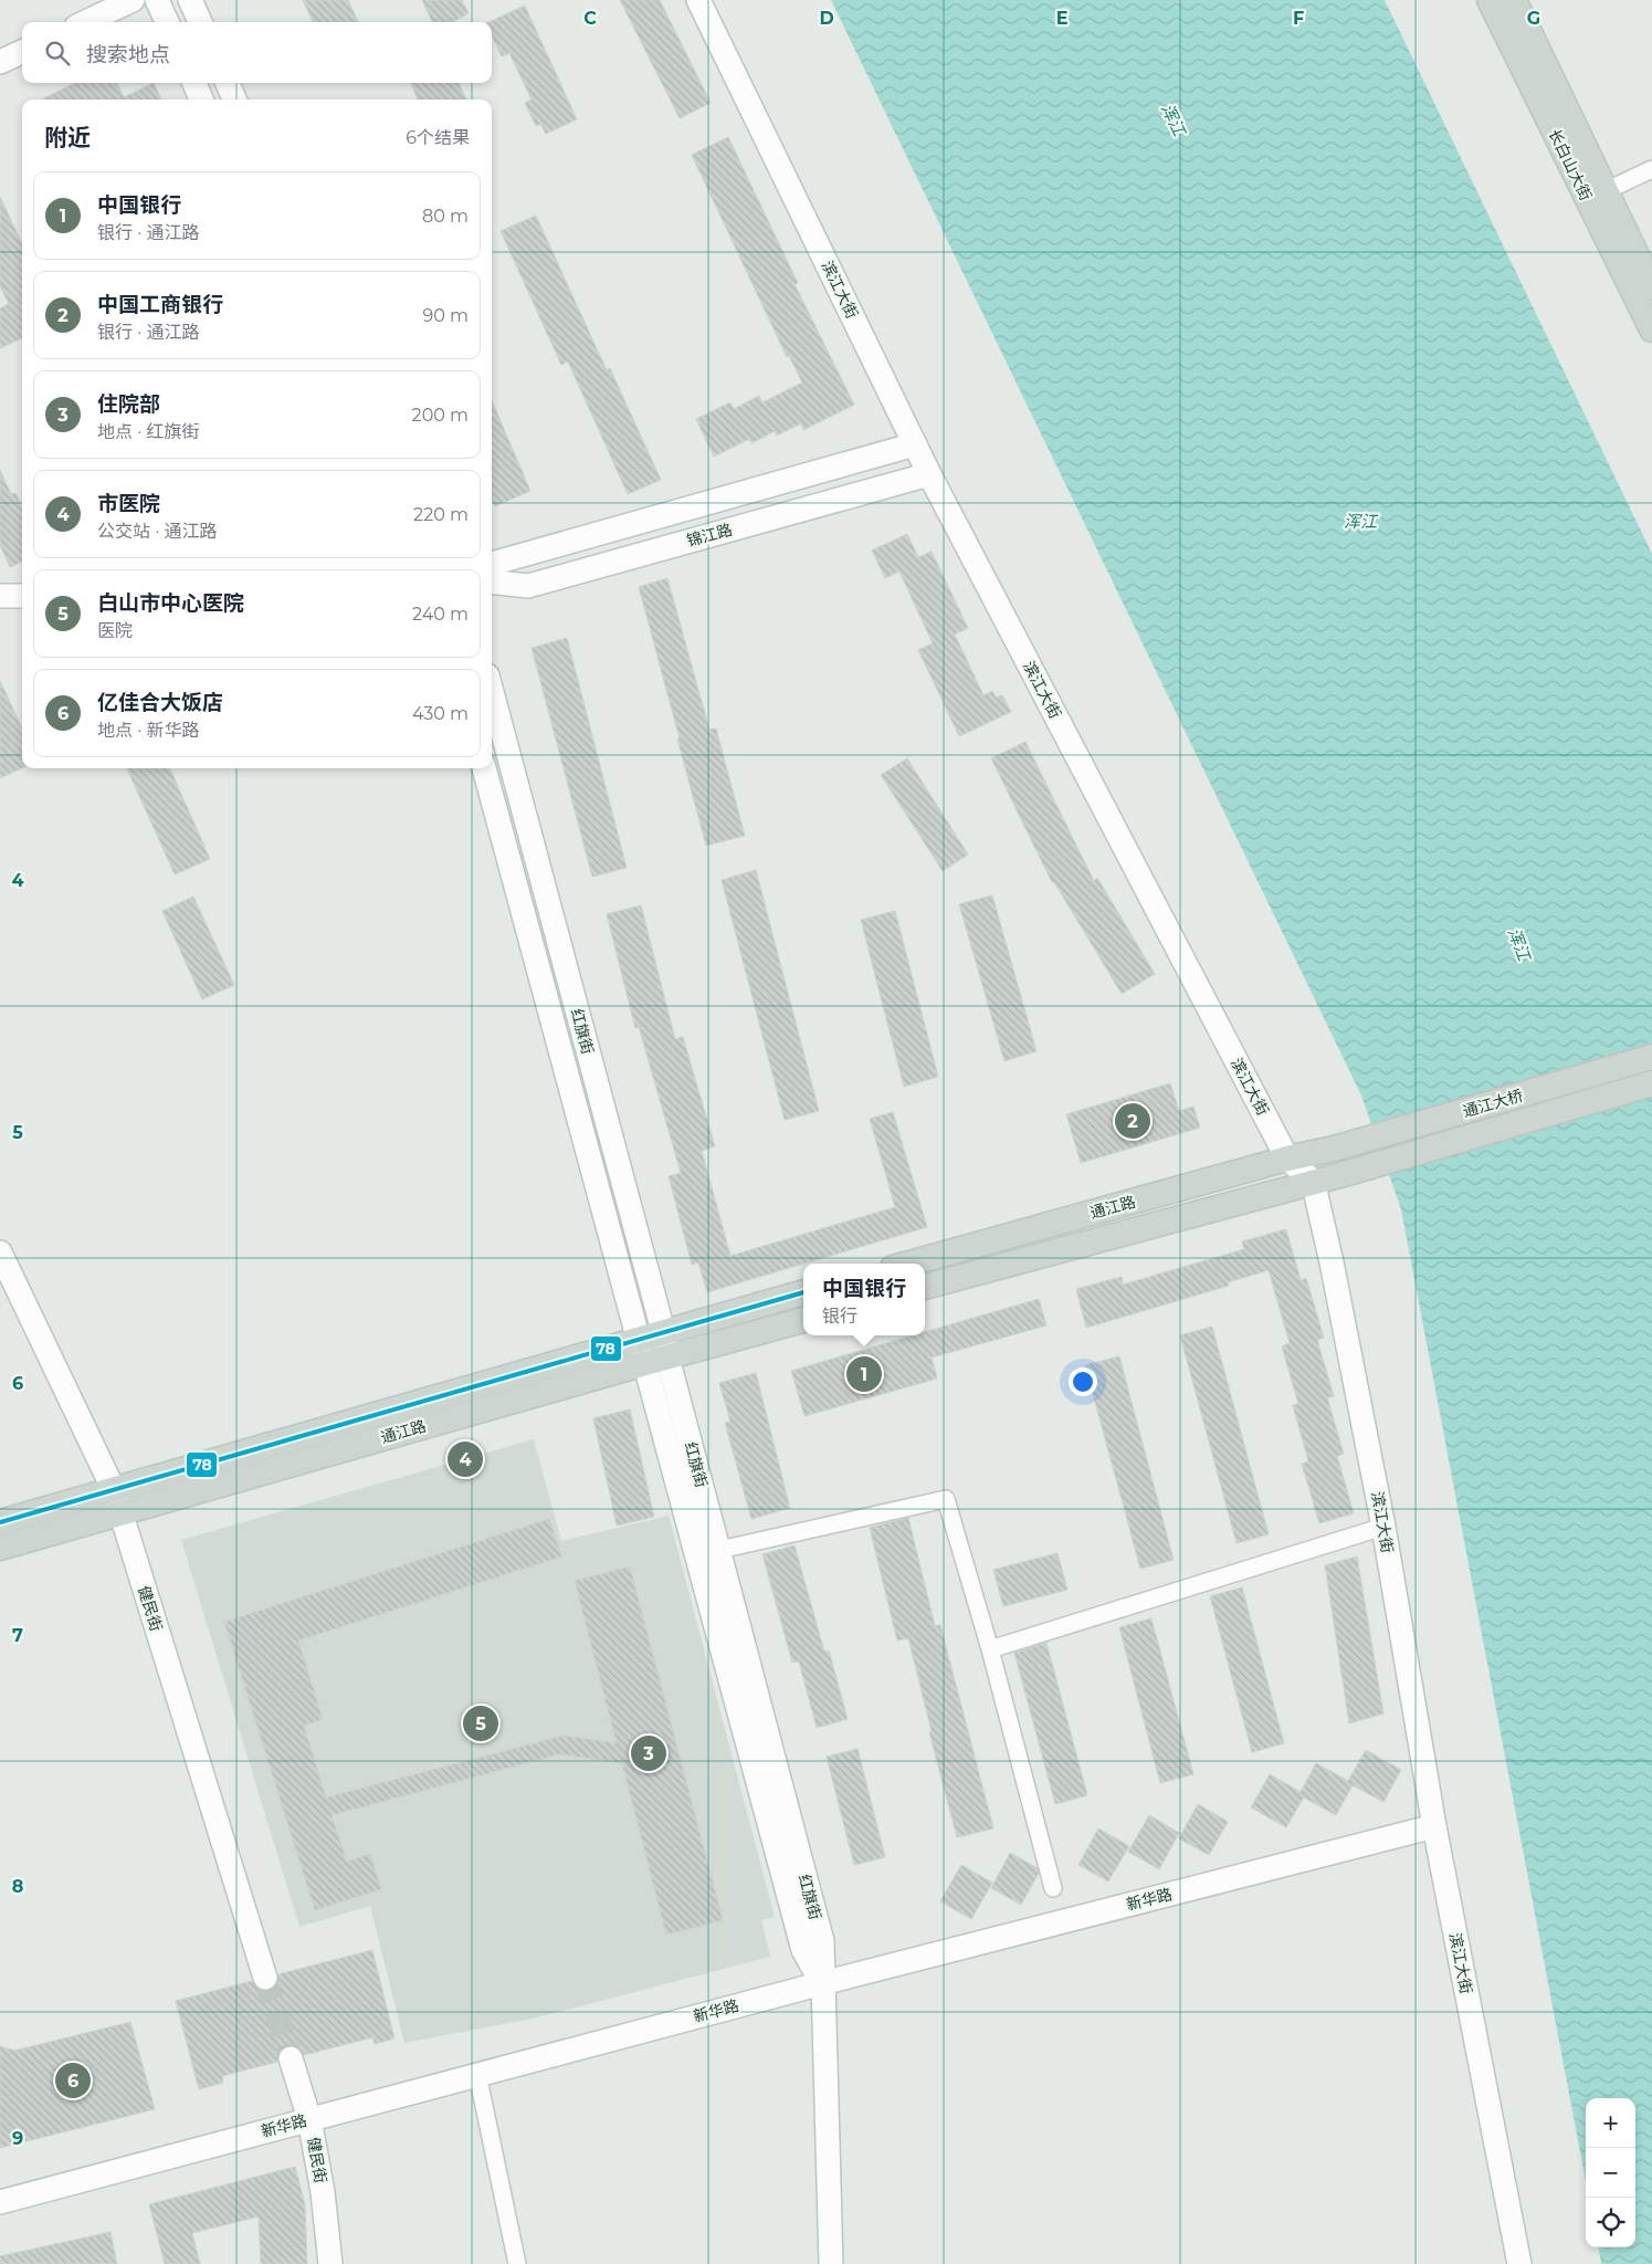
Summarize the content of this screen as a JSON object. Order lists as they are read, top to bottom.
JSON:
{
  "streets": {
    "main road": [
      "长白山大街",
      "滨江大街",
      "锦江路",
      "红旗街",
      "通江大桥",
      "通江路",
      "健民街",
      "新华路"
    ]
  },
  "crossings": [
    ["滨江大街", "锦江路"],
    ["滨江大街", "通江路"],
    ["滨江大街", "新华路"],
    ["红旗街", "通江路"],
    ["红旗街", "新华路"],
    ["通江大桥", "通江路"],
    ["通江路", "健民街"],
    ["健民街", "新华路"]
  ],
  "water": ["浑江"],
  "lines": ["transit line 78"],
  "page": {
    "search": "搜索地点",
    "heading": ["附近", "6个结果"],
    "list": [
      {
        "mark": "1",
        "name": "中国银行",
        "note": "银行 · 通江路",
        "value": "80 m"
      },
      {
        "mark": "2",
        "name": "中国工商银行",
        "note": "银行 · 通江路",
        "value": "90 m"
      },
      {
        "mark": "3",
        "name": "住院部",
        "note": "地点 · 红旗街",
        "value": "200 m"
      },
      {
        "mark": "4",
        "name": "市医院",
        "note": "公交站 · 通江路",
        "value": "220 m"
      },
      {
        "mark": "5",
        "name": "白山市中心医院",
        "note": "医院",
        "value": "240 m"
      },
      {
        "mark": "6",
        "name": "亿佳合大饭店",
        "note": "地点 · 新华路",
        "value": "430 m"
      }
    ],
    "pins": [
      "2",
      "1",
      "4",
      "5",
      "3",
      "6"
    ],
    "popup": ["中国银行", "银行"],
    "map_buttons": ["+", "−"]
  },
  "grid": {
    "columns": [
      "C",
      "D",
      "E",
      "F",
      "G"
    ],
    "rows": [
      "4",
      "5",
      "6",
      "7",
      "8",
      "9"
    ]
  }
}
